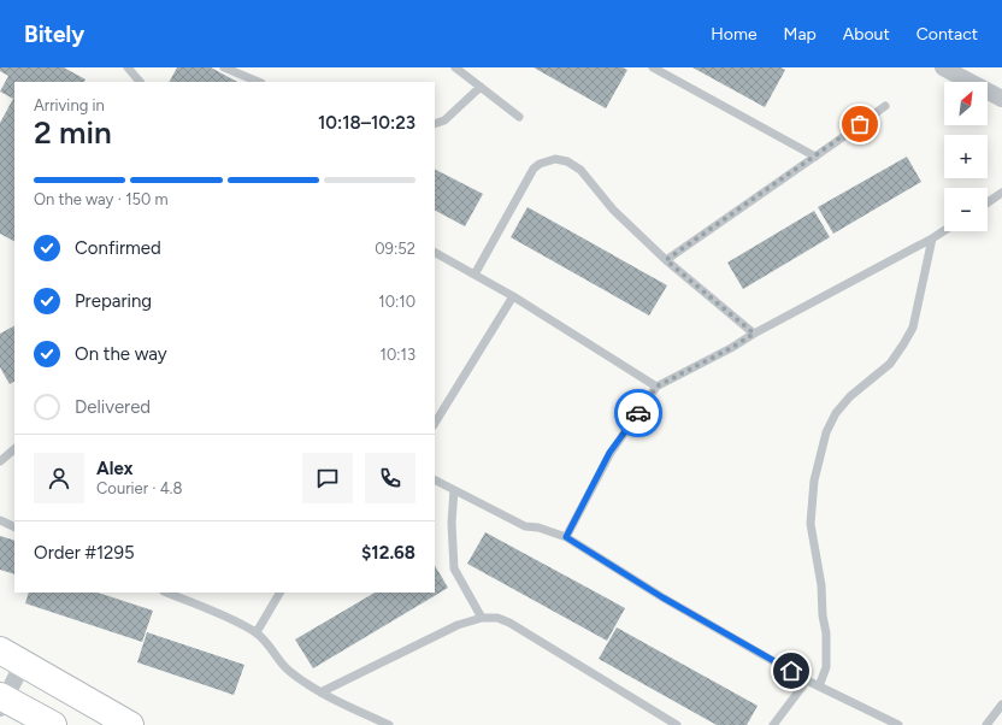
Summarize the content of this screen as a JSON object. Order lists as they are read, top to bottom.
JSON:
{
  "north": "top right",
  "page": {
    "header": "Bitely",
    "nav": [
      "Home",
      "Map",
      "About",
      "Contact"
    ],
    "map_buttons": ["+", "−"],
    "heading": ["2 min", "Arriving in", "10:18–10:23"],
    "panel": [
      "Alex",
      "Courier · 4.8",
      "Order #1295",
      "$12.68"
    ],
    "bar": "On the way · 150 m",
    "list": [
      ["Confirmed", "09:52"],
      ["Preparing", "10:10"],
      ["On the way", "10:13"],
      "Delivered"
    ]
  }
}
